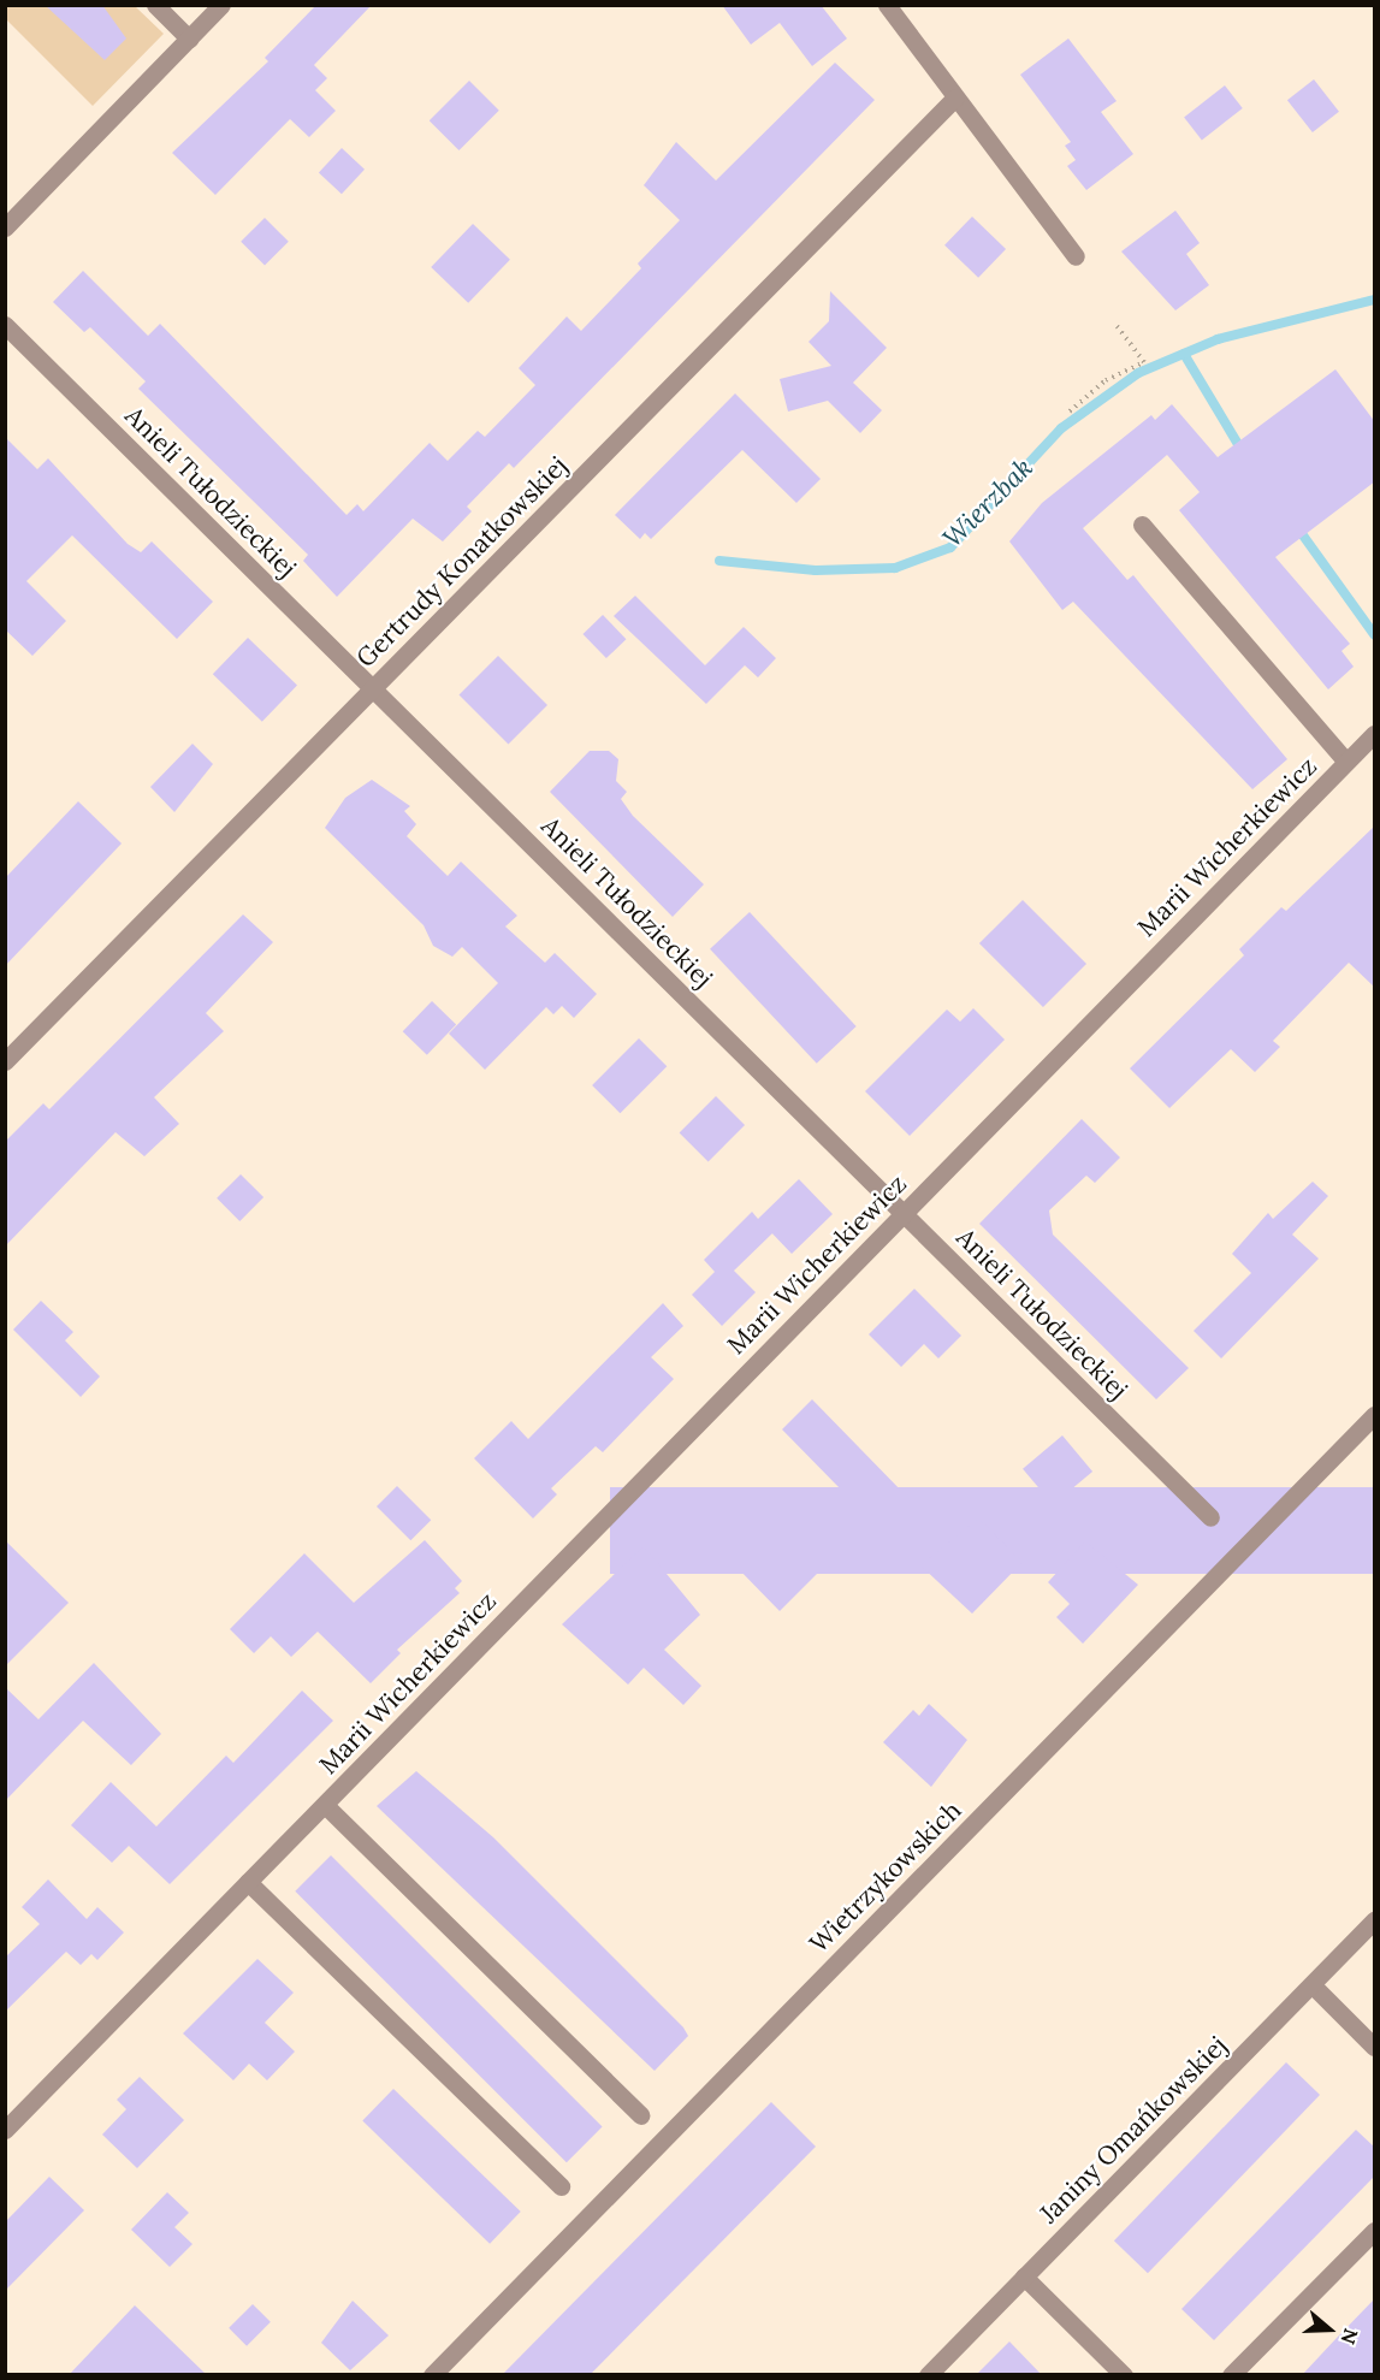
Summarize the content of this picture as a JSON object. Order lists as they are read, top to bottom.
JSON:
{
  "streets": {
    "street": [
      "Anieli Tułodzieckiej",
      "Gertrudy Konatkowskiej",
      "Marii Wicherkiewicz",
      "Wietrzykowskich",
      "Janiny Omańkowskiej"
    ]
  },
  "crossings": [
    ["Anieli Tułodzieckiej", "Gertrudy Konatkowskiej"],
    ["Anieli Tułodzieckiej", "Marii Wicherkiewicz"]
  ],
  "water": ["Wierzbak"],
  "north": "right"
}
